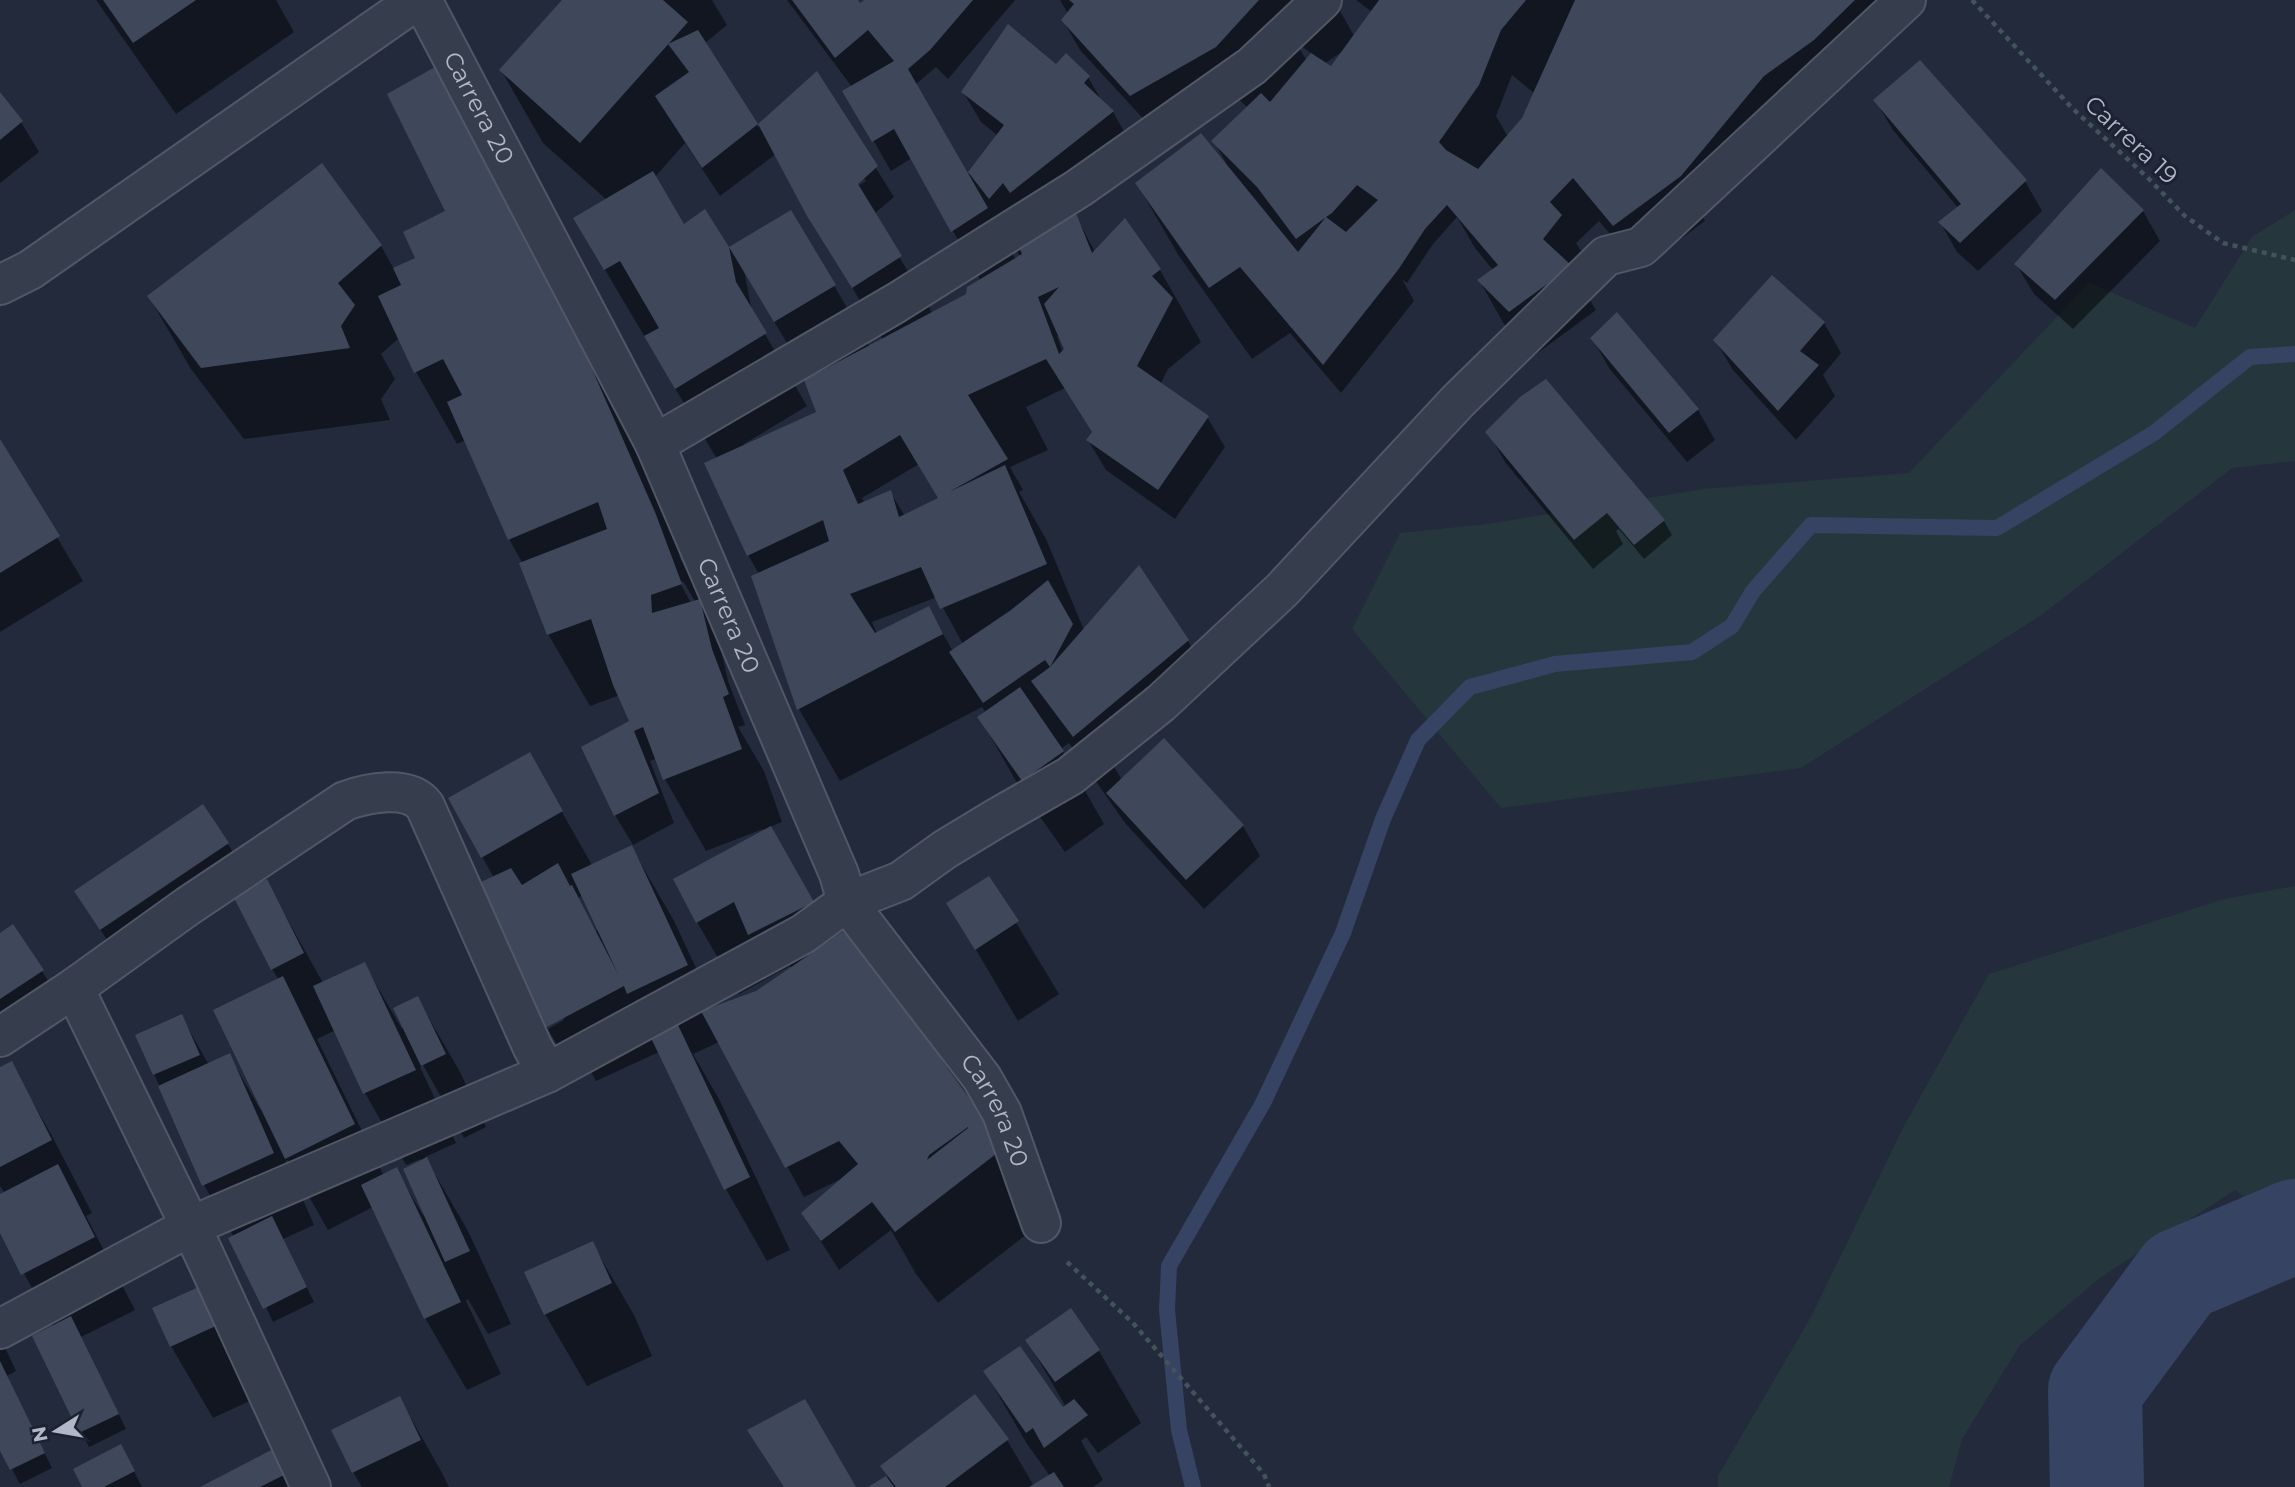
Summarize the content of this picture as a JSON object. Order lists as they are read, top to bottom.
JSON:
{
  "streets": {
    "street": ["Carrera 20"],
    "path": ["Carrera 19"]
  },
  "north": "left"
}
